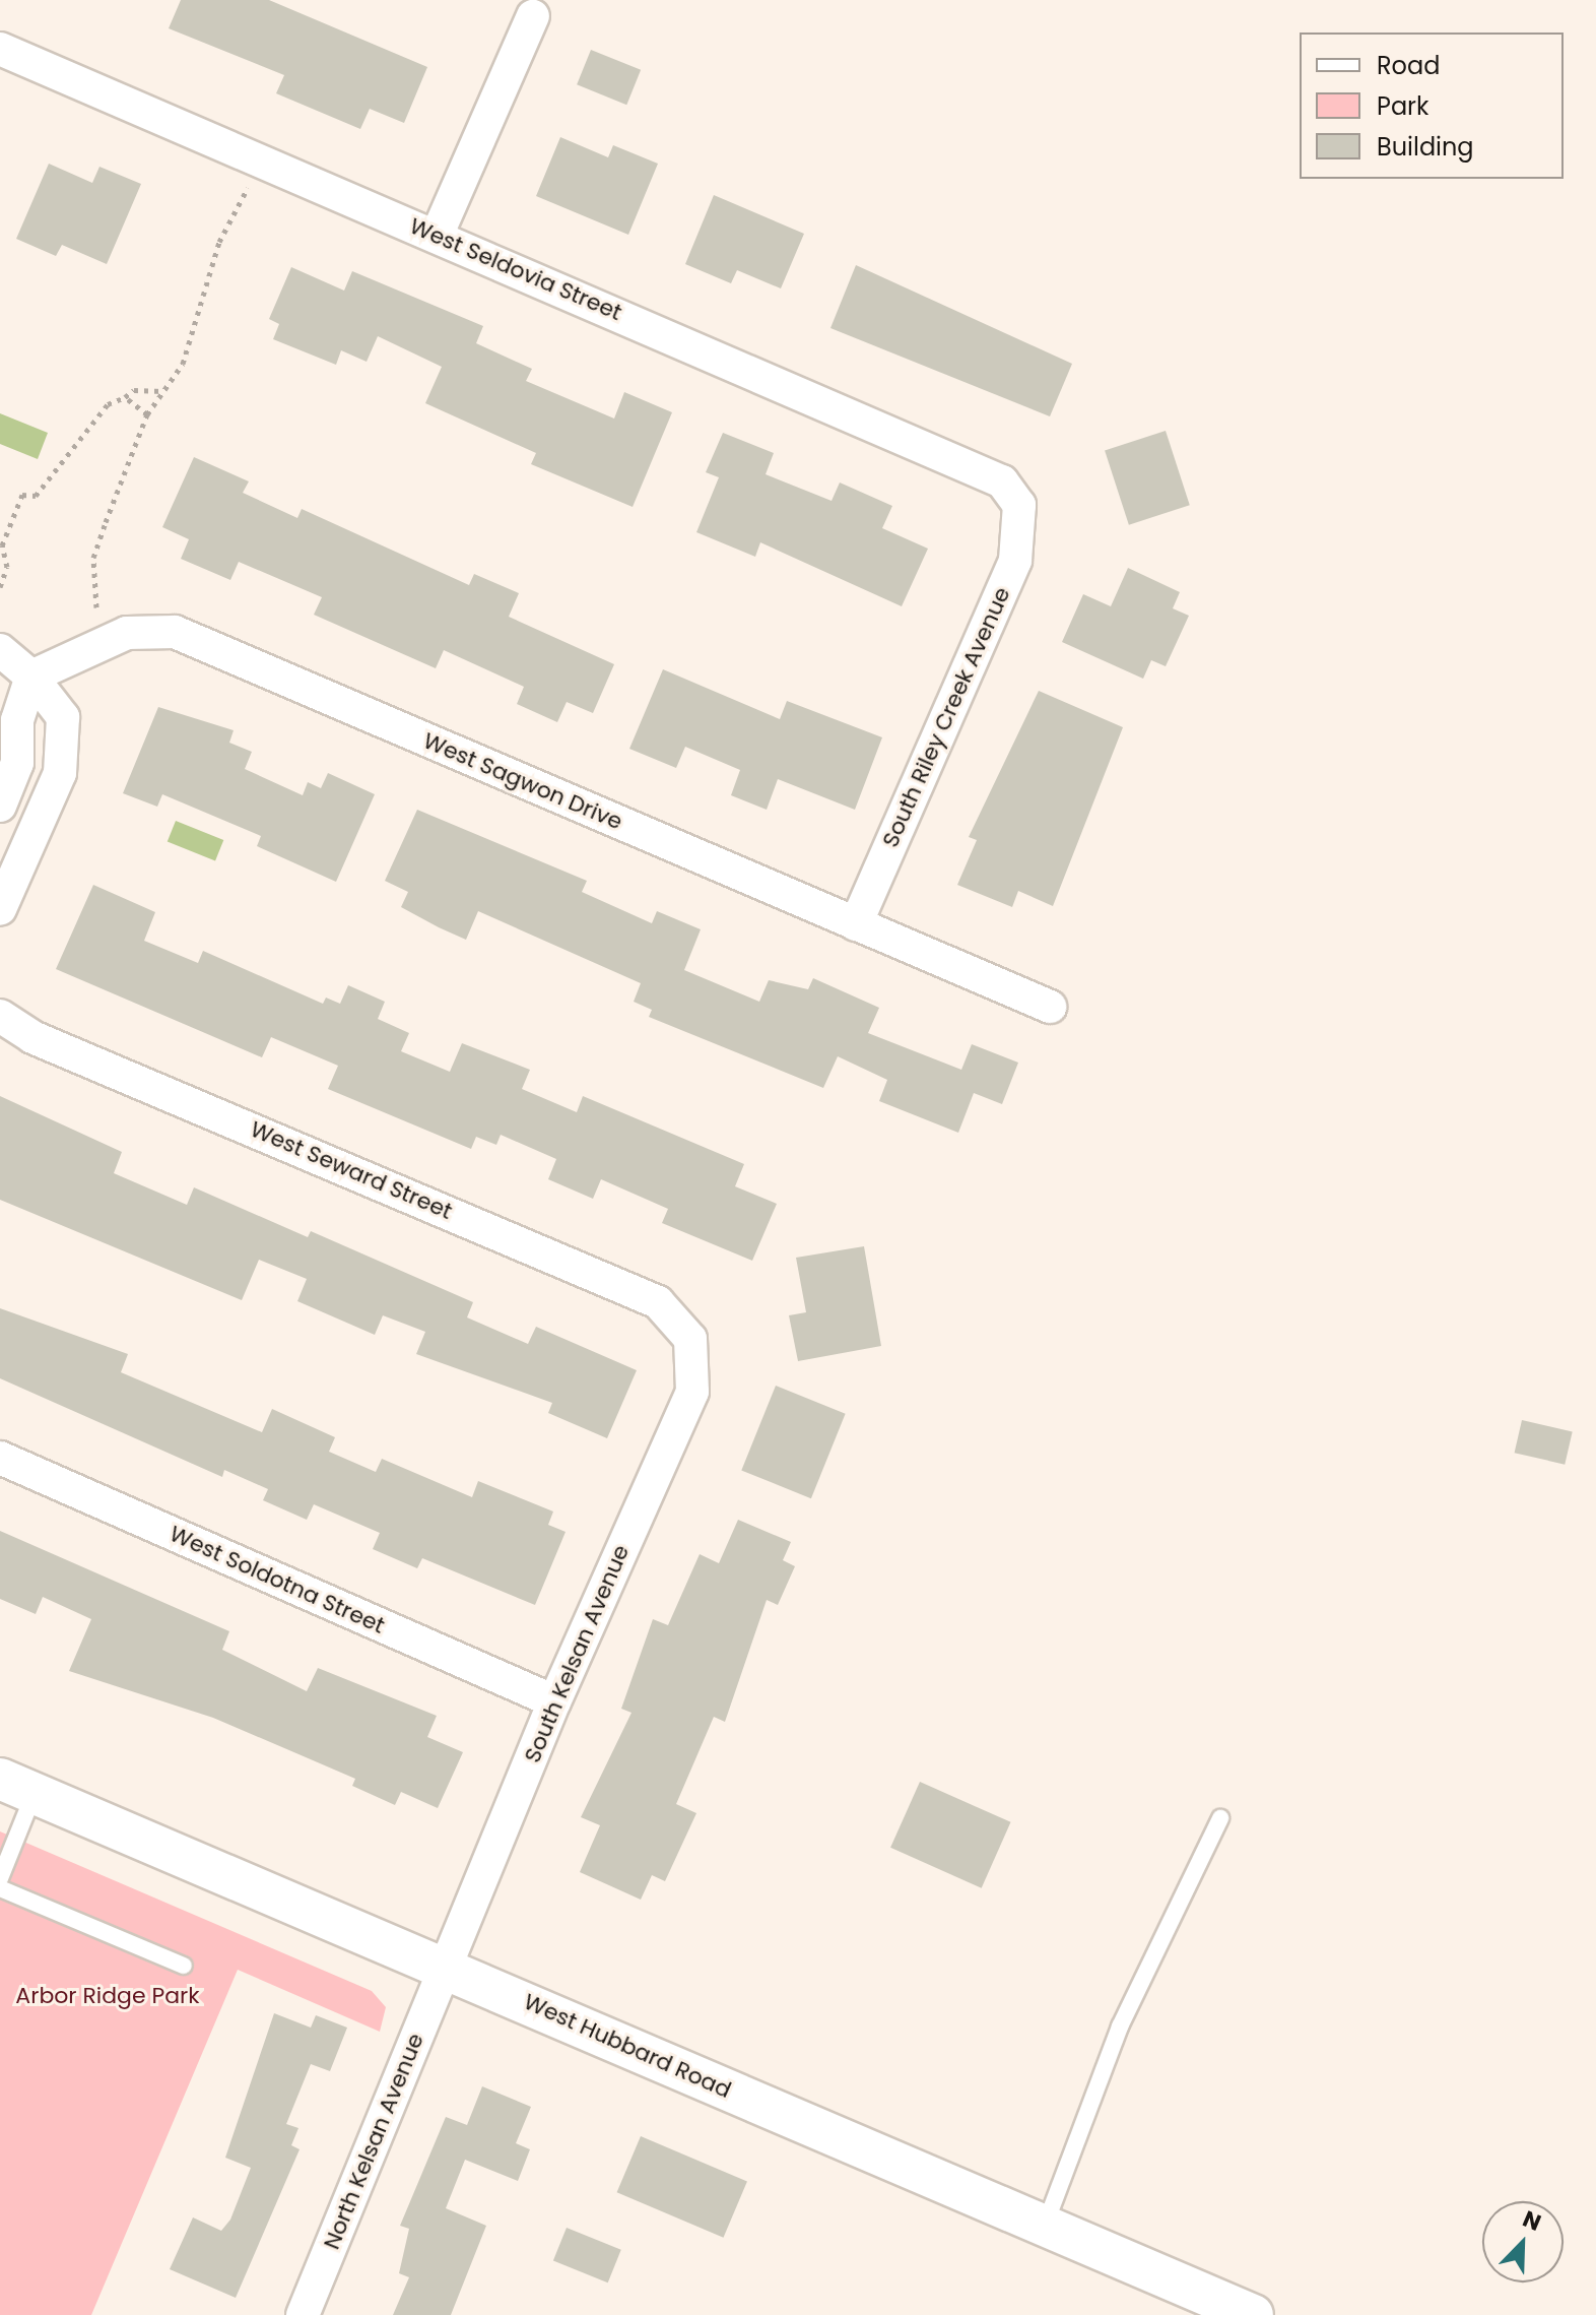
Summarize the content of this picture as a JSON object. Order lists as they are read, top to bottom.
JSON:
{
  "streets": {
    "street": [
      "West Seldovia Street",
      "South Riley Creek Avenue",
      "West Sagwon Drive",
      "West Seward Street",
      "West Soldotna Street",
      "South Kelsan Avenue",
      "West Hubbard Road",
      "North Kelsan Avenue"
    ]
  },
  "crossings": [
    ["West Seldovia Street", "South Riley Creek Avenue"],
    ["South Riley Creek Avenue", "West Sagwon Drive"],
    ["West Seward Street", "South Kelsan Avenue"],
    ["West Soldotna Street", "South Kelsan Avenue"],
    ["South Kelsan Avenue", "West Hubbard Road"],
    ["South Kelsan Avenue", "North Kelsan Avenue"],
    ["West Hubbard Road", "North Kelsan Avenue"]
  ],
  "parks": ["Arbor Ridge Park"],
  "legend": ["Road", "Park", "Building"],
  "north": "top right"
}
